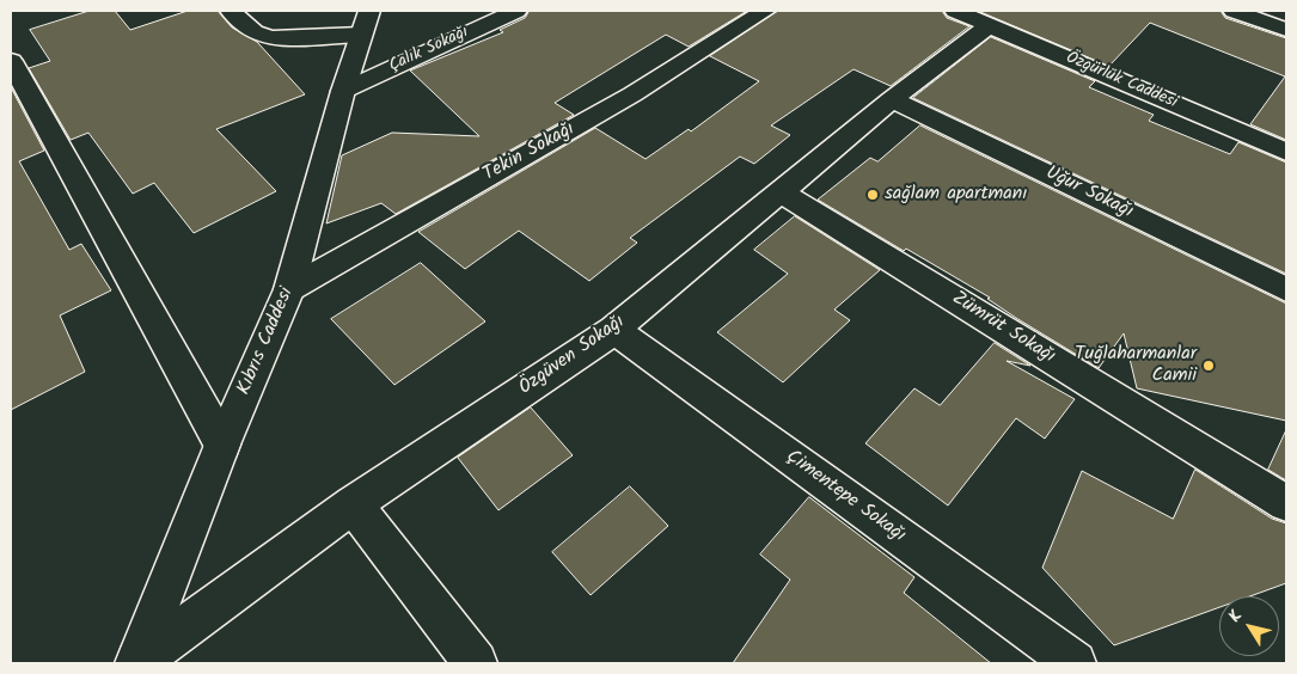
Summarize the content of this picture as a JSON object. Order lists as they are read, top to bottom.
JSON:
{
  "streets": {
    "street": [
      "Çalık Sokağı",
      "Özgürlük Caddesi",
      "Tekin Sokağı",
      "Uğur Sokağı",
      "Zümrüt Sokağı",
      "Kıbrıs Caddesi",
      "Özgüven Sokağı",
      "Çimentepe Sokağı"
    ]
  },
  "crossings": [
    ["Çalık Sokağı", "Kıbrıs Caddesi"],
    ["Özgürlük Caddesi", "Özgüven Sokağı"],
    ["Tekin Sokağı", "Kıbrıs Caddesi"],
    ["Uğur Sokağı", "Özgüven Sokağı"],
    ["Zümrüt Sokağı", "Özgüven Sokağı"],
    ["Kıbrıs Caddesi", "Özgüven Sokağı"],
    ["Özgüven Sokağı", "Çimentepe Sokağı"]
  ],
  "places": ["sağlam apartmanı", "Tuğlaharmanlar Camii"],
  "north": "top left"
}
